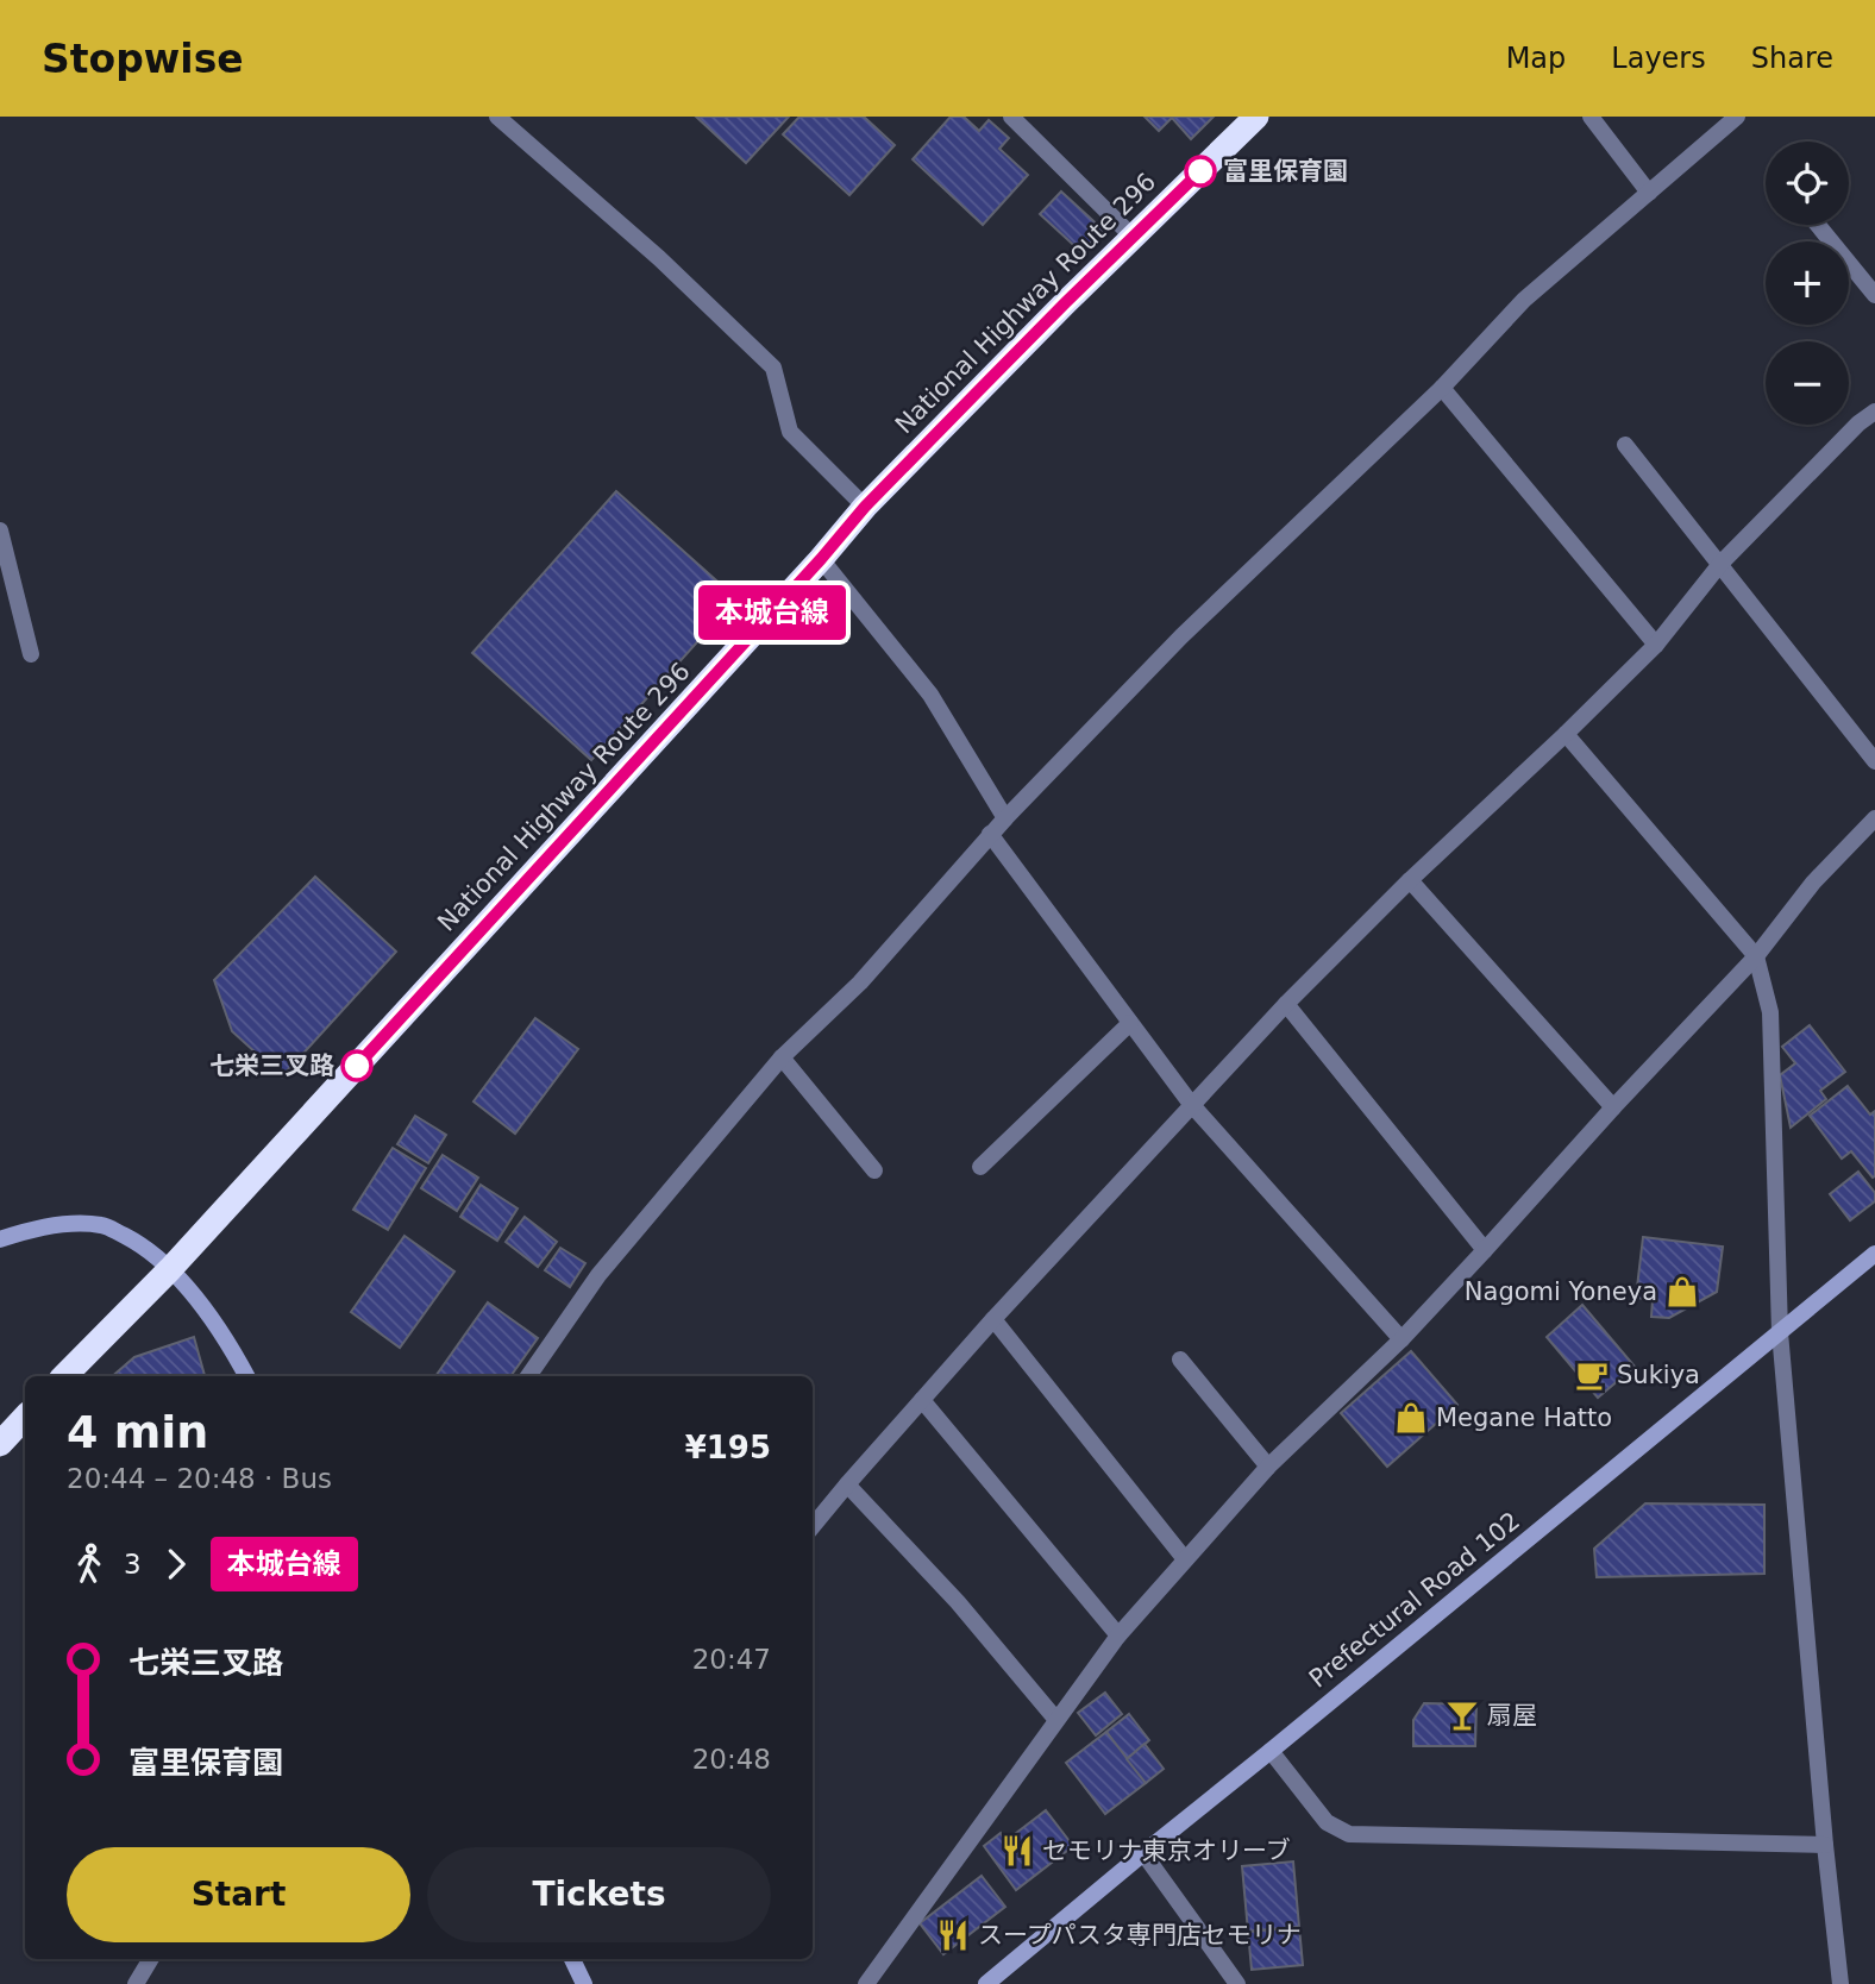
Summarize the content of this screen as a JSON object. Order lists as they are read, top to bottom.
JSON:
{
  "streets": {
    "highway": ["National Highway Route 296"],
    "main road": ["Prefectural Road 102"]
  },
  "places": {
    "other": ["富里保育園", "七栄三叉路"],
    "shop": ["Nagomi Yoneya", "Megane Hatto"],
    "cafe": ["Sukiya"],
    "bar": ["扇屋"],
    "restaurant": ["セモリナ東京オリーブ", "スープパスタ専門店セモリナ"]
  },
  "lines": ["bus line 本城台線"],
  "page": {
    "header": "Stopwise",
    "nav": ["Map", "Layers", "Share"],
    "on_map": "本城台線",
    "map_buttons": ["+", "−"],
    "heading": ["4 min", "20:44 – 20:48 · Bus", "¥195"],
    "legs": ["3", "本城台線"],
    "list": [
      {
        "name": "七栄三叉路",
        "value": "20:47"
      },
      {
        "name": "富里保育園",
        "value": "20:48"
      }
    ],
    "buttons": ["Start", "Tickets"]
  }
}
